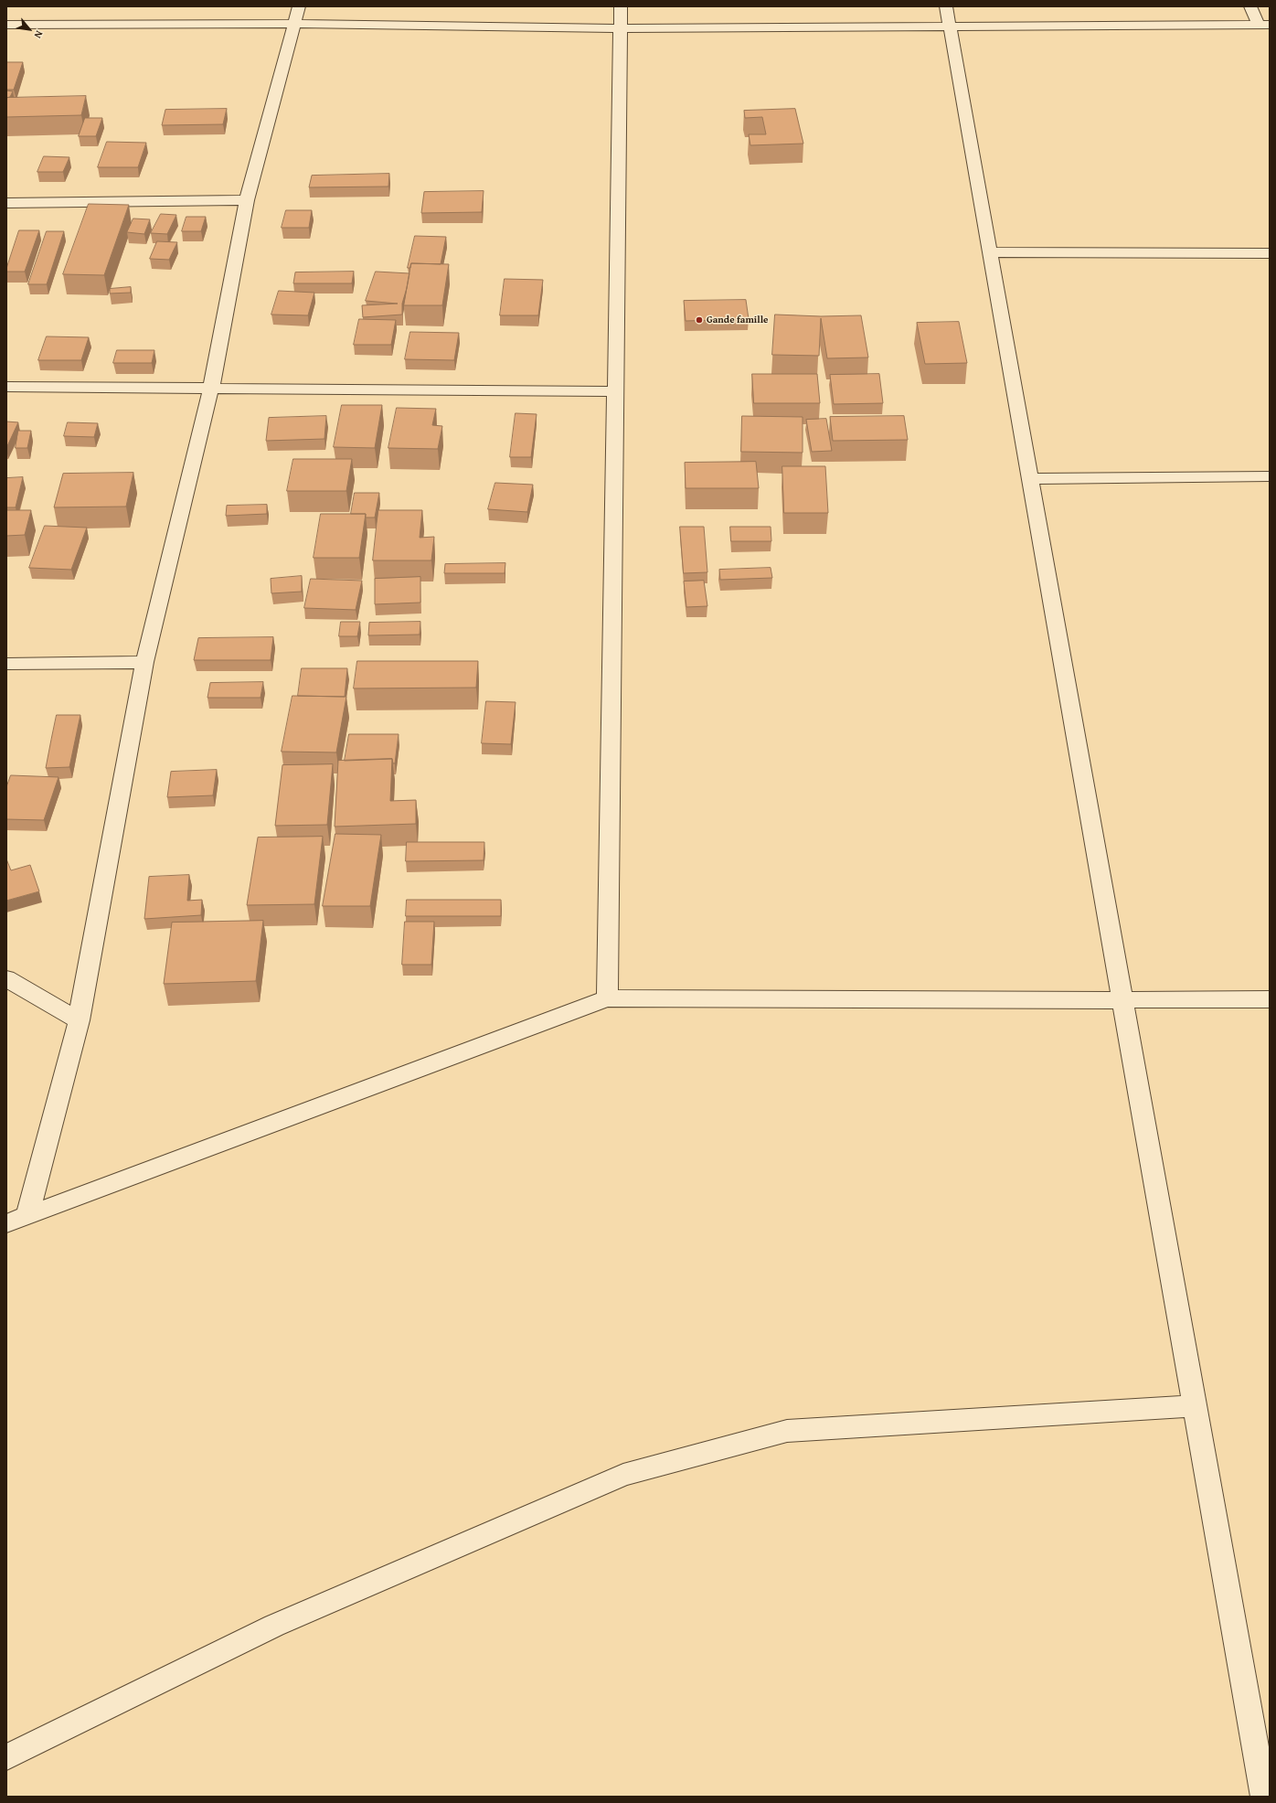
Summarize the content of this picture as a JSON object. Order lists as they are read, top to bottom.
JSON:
{
  "places": ["Gande famille"],
  "north": "bottom right"
}
